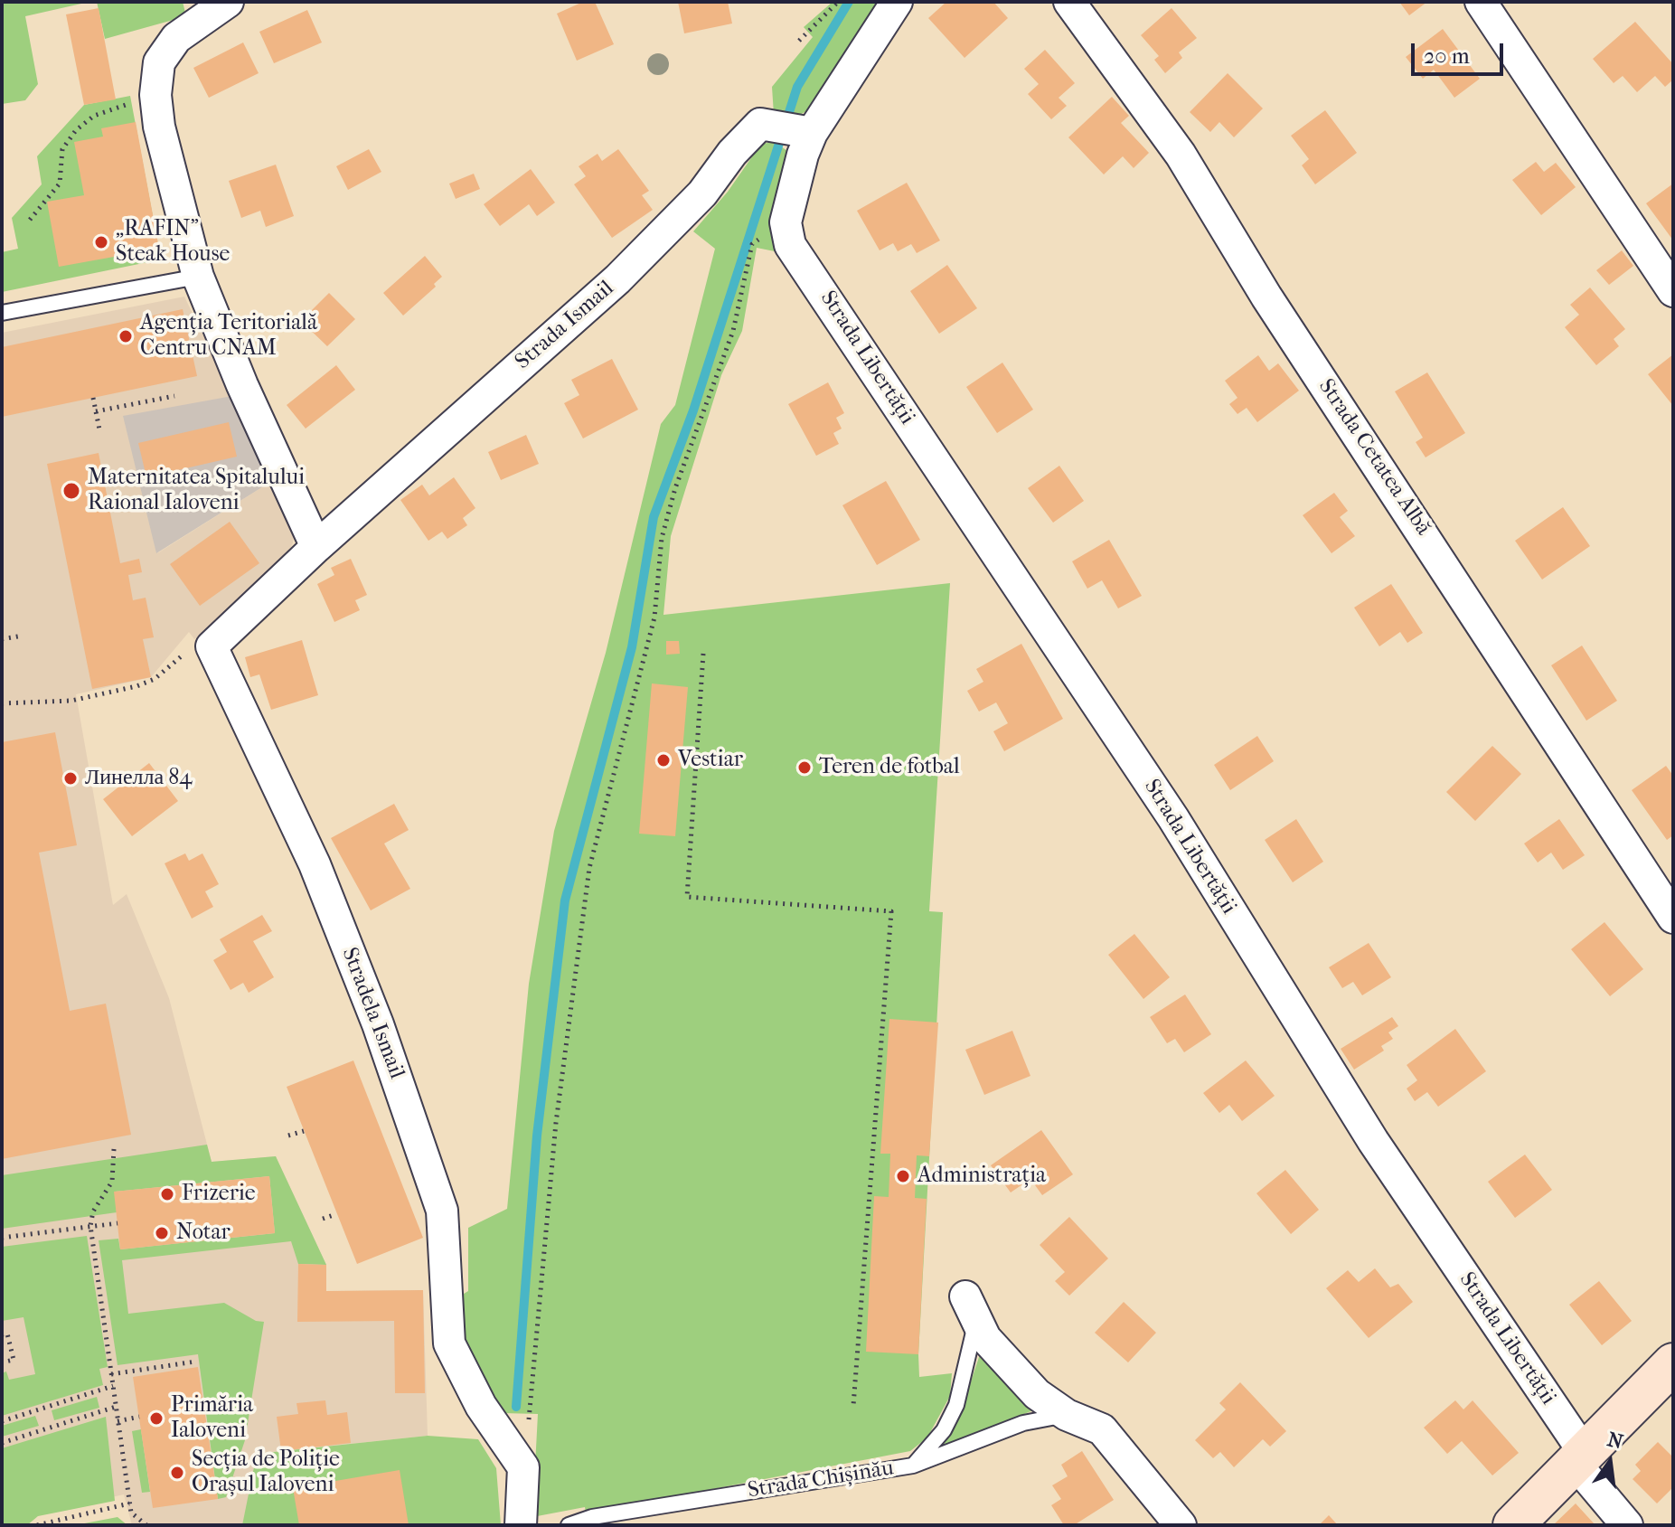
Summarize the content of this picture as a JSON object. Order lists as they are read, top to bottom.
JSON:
{
  "streets": {
    "street": [
      "Strada Ismail",
      "Strada Libertății",
      "Strada Cetatea Albă",
      "Stradela Ismail"
    ],
    "lane": ["Strada Chișinău"]
  },
  "places": [
    "„RAFIN” Steak House",
    "Agenția Teritorială Centru CNAM",
    "Maternitatea Spitalului Raional Ialoveni",
    "Vestiar",
    "Teren de fotbal",
    "Линелла 84",
    "Administrația",
    "Frizerie",
    "Notar",
    "Primăria Ialoveni",
    "Secția de Poliție Orașul Ialoveni"
  ],
  "scale_bar": "20 m",
  "north": "top"
}
